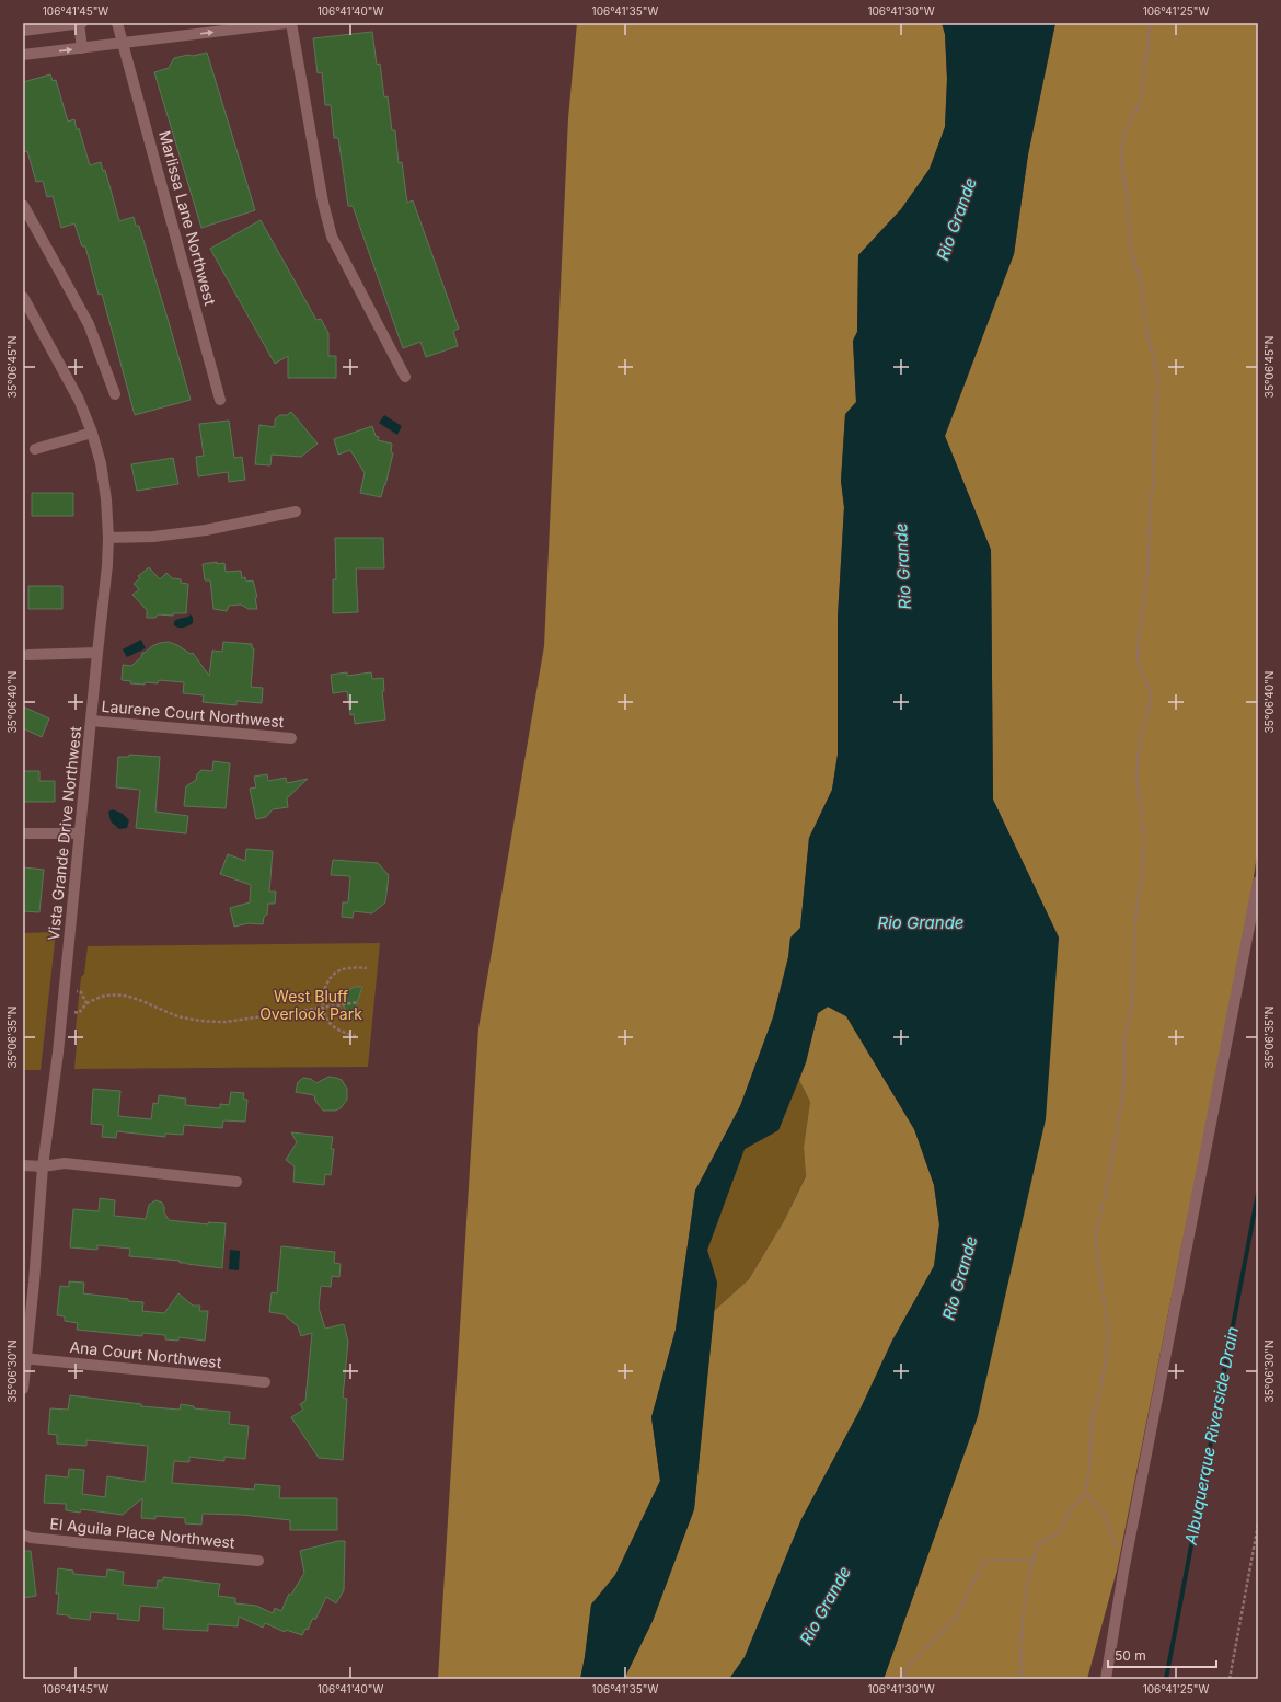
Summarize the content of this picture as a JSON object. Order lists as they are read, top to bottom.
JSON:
{
  "streets": {
    "street": [
      "Marlissa Lane Northwest",
      "Laurene Court Northwest",
      "Vista Grande Drive Northwest",
      "Ana Court Northwest",
      "El Aguila Place Northwest"
    ]
  },
  "crossings": [
    ["Laurene Court Northwest", "Vista Grande Drive Northwest"],
    ["Vista Grande Drive Northwest", "Ana Court Northwest"]
  ],
  "water": ["Rio Grande", "Albuquerque Riverside Drain"],
  "parks": ["West Bluff Overlook Park"],
  "scale_bar": "50 m",
  "coordinates": [
    "106°41'45\"W",
    "106°41'40\"W",
    "106°41'35\"W",
    "106°41'30\"W",
    "106°41'25\"W",
    "35°06'45\"N",
    "35°06'40\"N",
    "35°06'35\"N",
    "35°06'30\"N"
  ]
}
